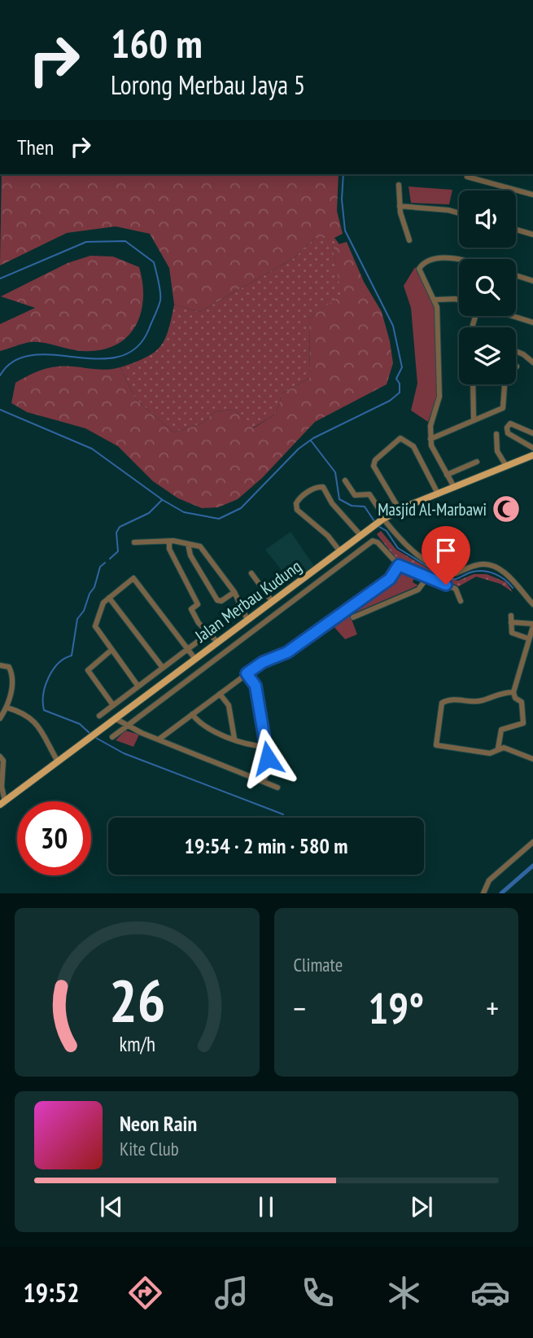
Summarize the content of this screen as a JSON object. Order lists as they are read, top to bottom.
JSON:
{
  "streets": {
    "main road": ["Jalan Merbau Kudung"]
  },
  "places": {
    "mosque": ["Masjid Al-Marbawi"]
  },
  "page": {
    "turn": ["160 m", "Lorong Merbau Jaya 5"],
    "then": "Then",
    "limit": "30",
    "trip": "19:54 · 2 min · 580 m",
    "tile": "Climate",
    "heat": ["−", "19°", "+"],
    "song": ["Neon Rain", "Kite Club"],
    "tabs": "19:52",
    "gauge": ["26", "km/h"]
  }
}
